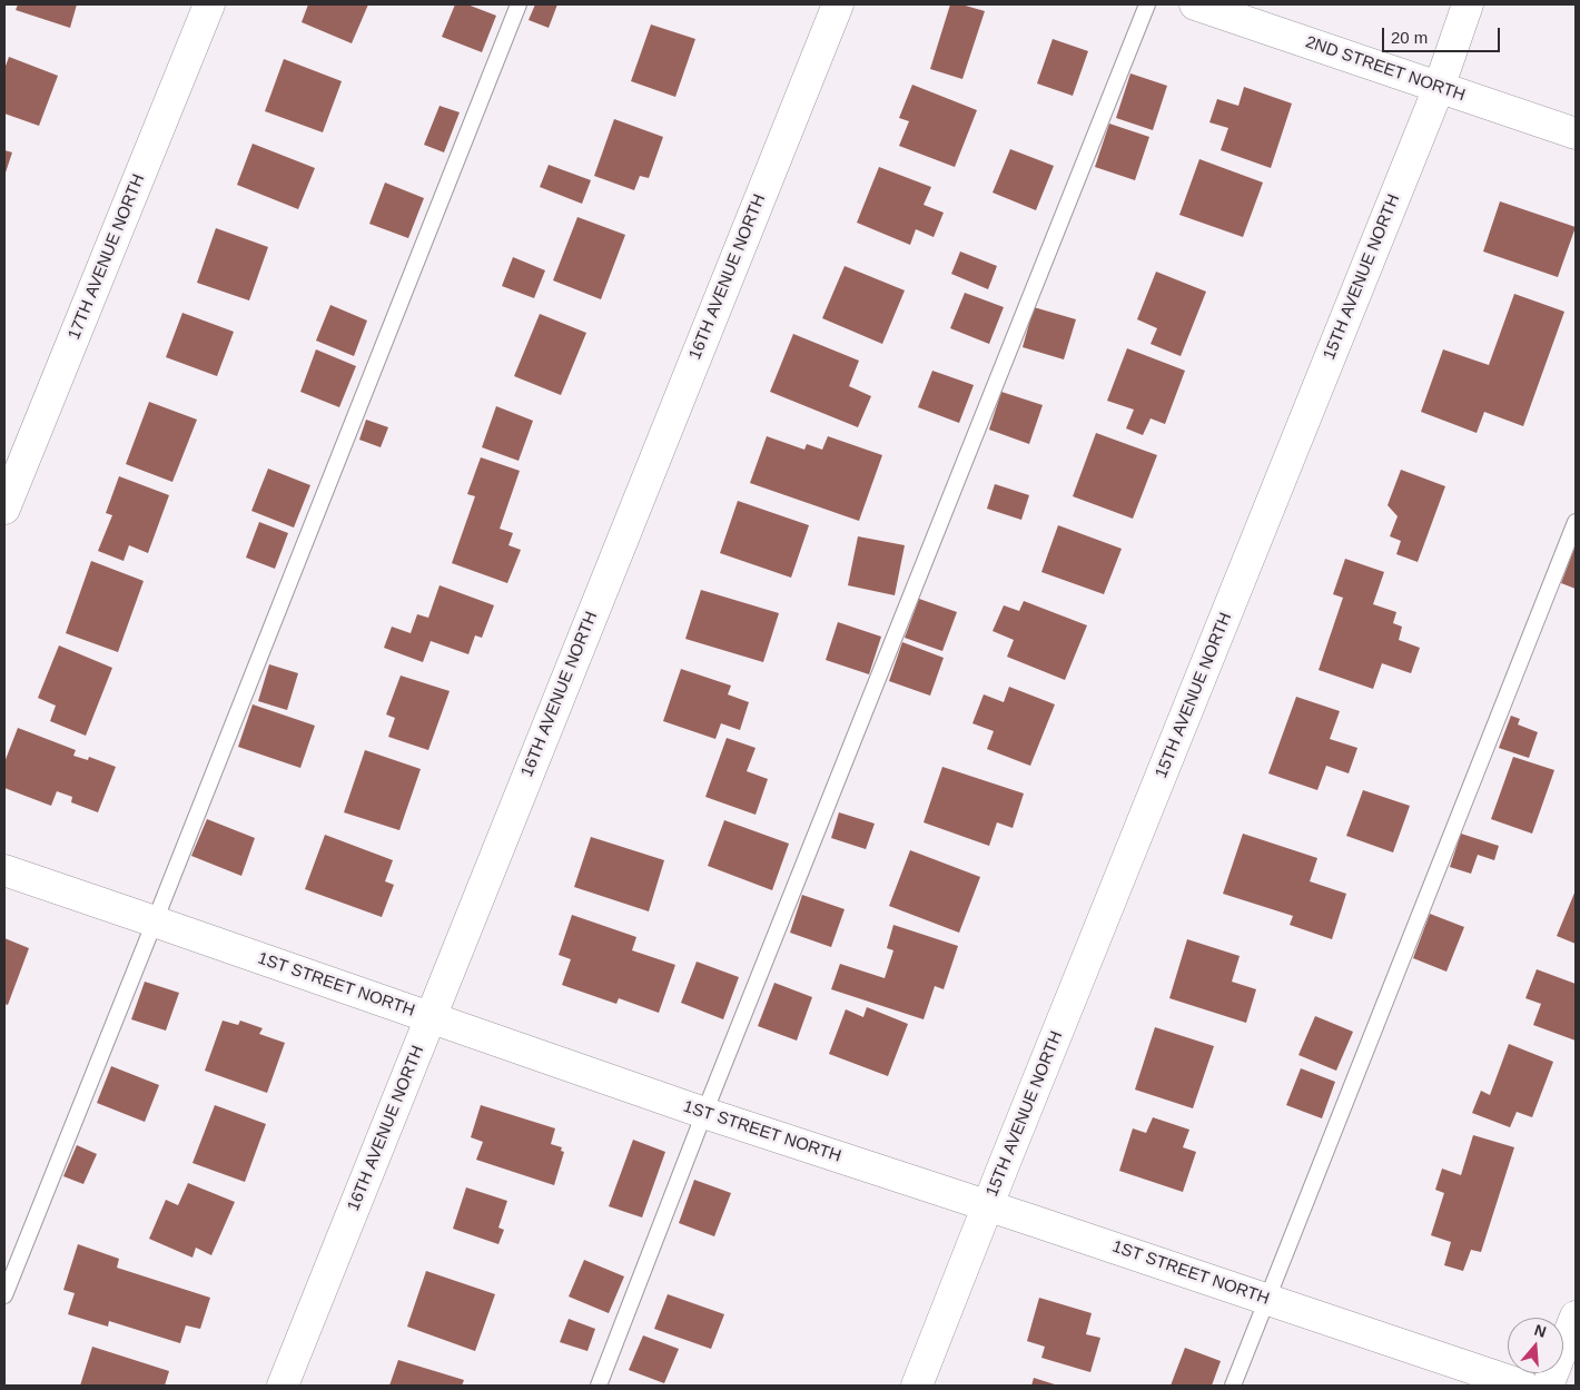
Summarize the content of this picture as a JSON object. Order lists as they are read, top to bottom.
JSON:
{
  "streets": {
    "street": [
      "2ND STREET NORTH",
      "17TH AVENUE NORTH",
      "16TH AVENUE NORTH",
      "15TH AVENUE NORTH",
      "1ST STREET NORTH"
    ]
  },
  "crossings": [
    ["2ND STREET NORTH", "15TH AVENUE NORTH"],
    ["16TH AVENUE NORTH", "1ST STREET NORTH"],
    ["15TH AVENUE NORTH", "1ST STREET NORTH"]
  ],
  "scale_bar": "20 m",
  "north": "top"
}
